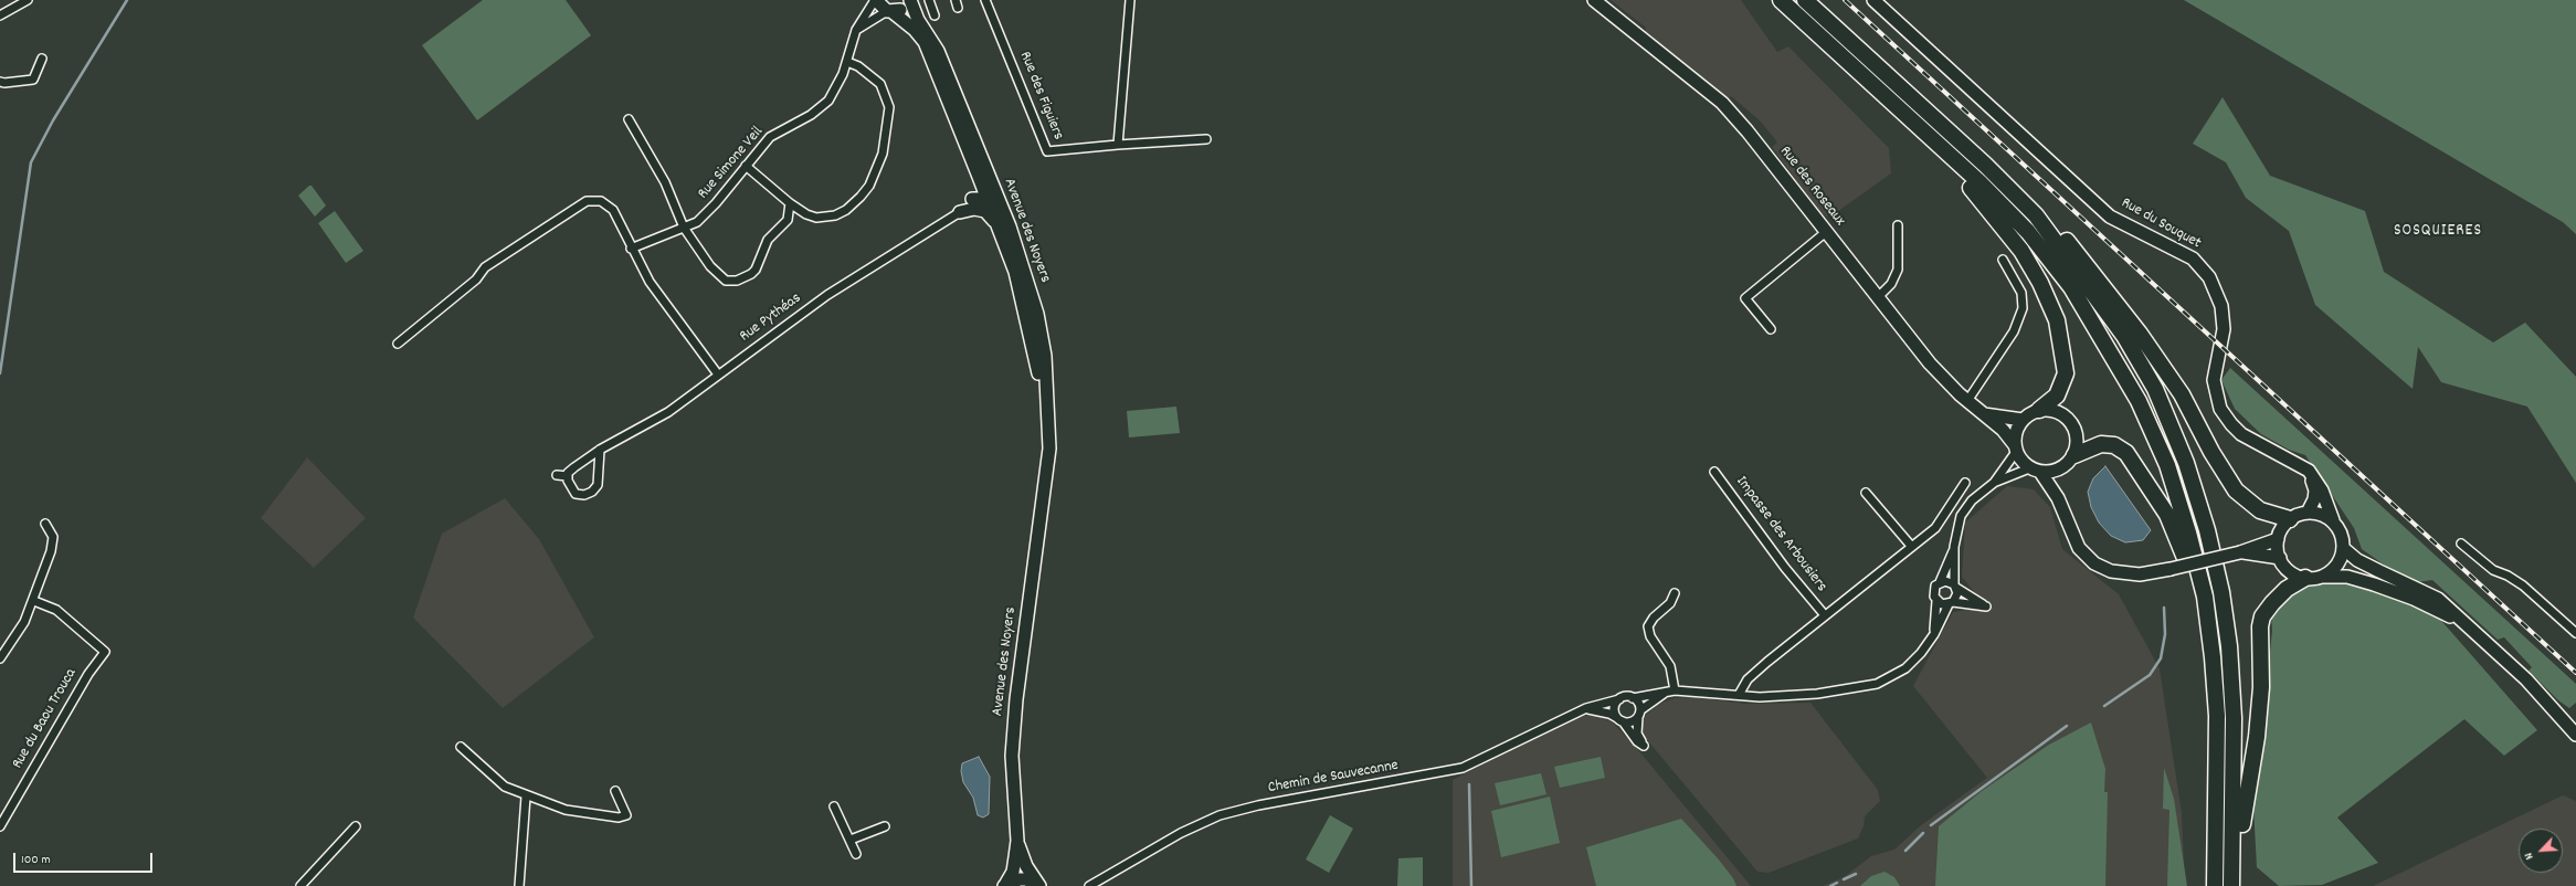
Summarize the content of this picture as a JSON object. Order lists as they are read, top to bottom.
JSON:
{
  "streets": {
    "street": [
      "Rue des Figuiers",
      "Rue Simone Veil",
      "Rue des Roseaux",
      "Rue du Souquet",
      "Avenue des Noyers",
      "Rue Pythéas",
      "Impasse des Arbousiers",
      "Rue du Baou Trouca",
      "Chemin de Sauvecanne"
    ]
  },
  "crossings": [
    ["Rue Simone Veil", "Avenue des Noyers"]
  ],
  "districts": ["SOSQUIERES"],
  "scale_bar": "100 m",
  "north": "bottom left"
}
